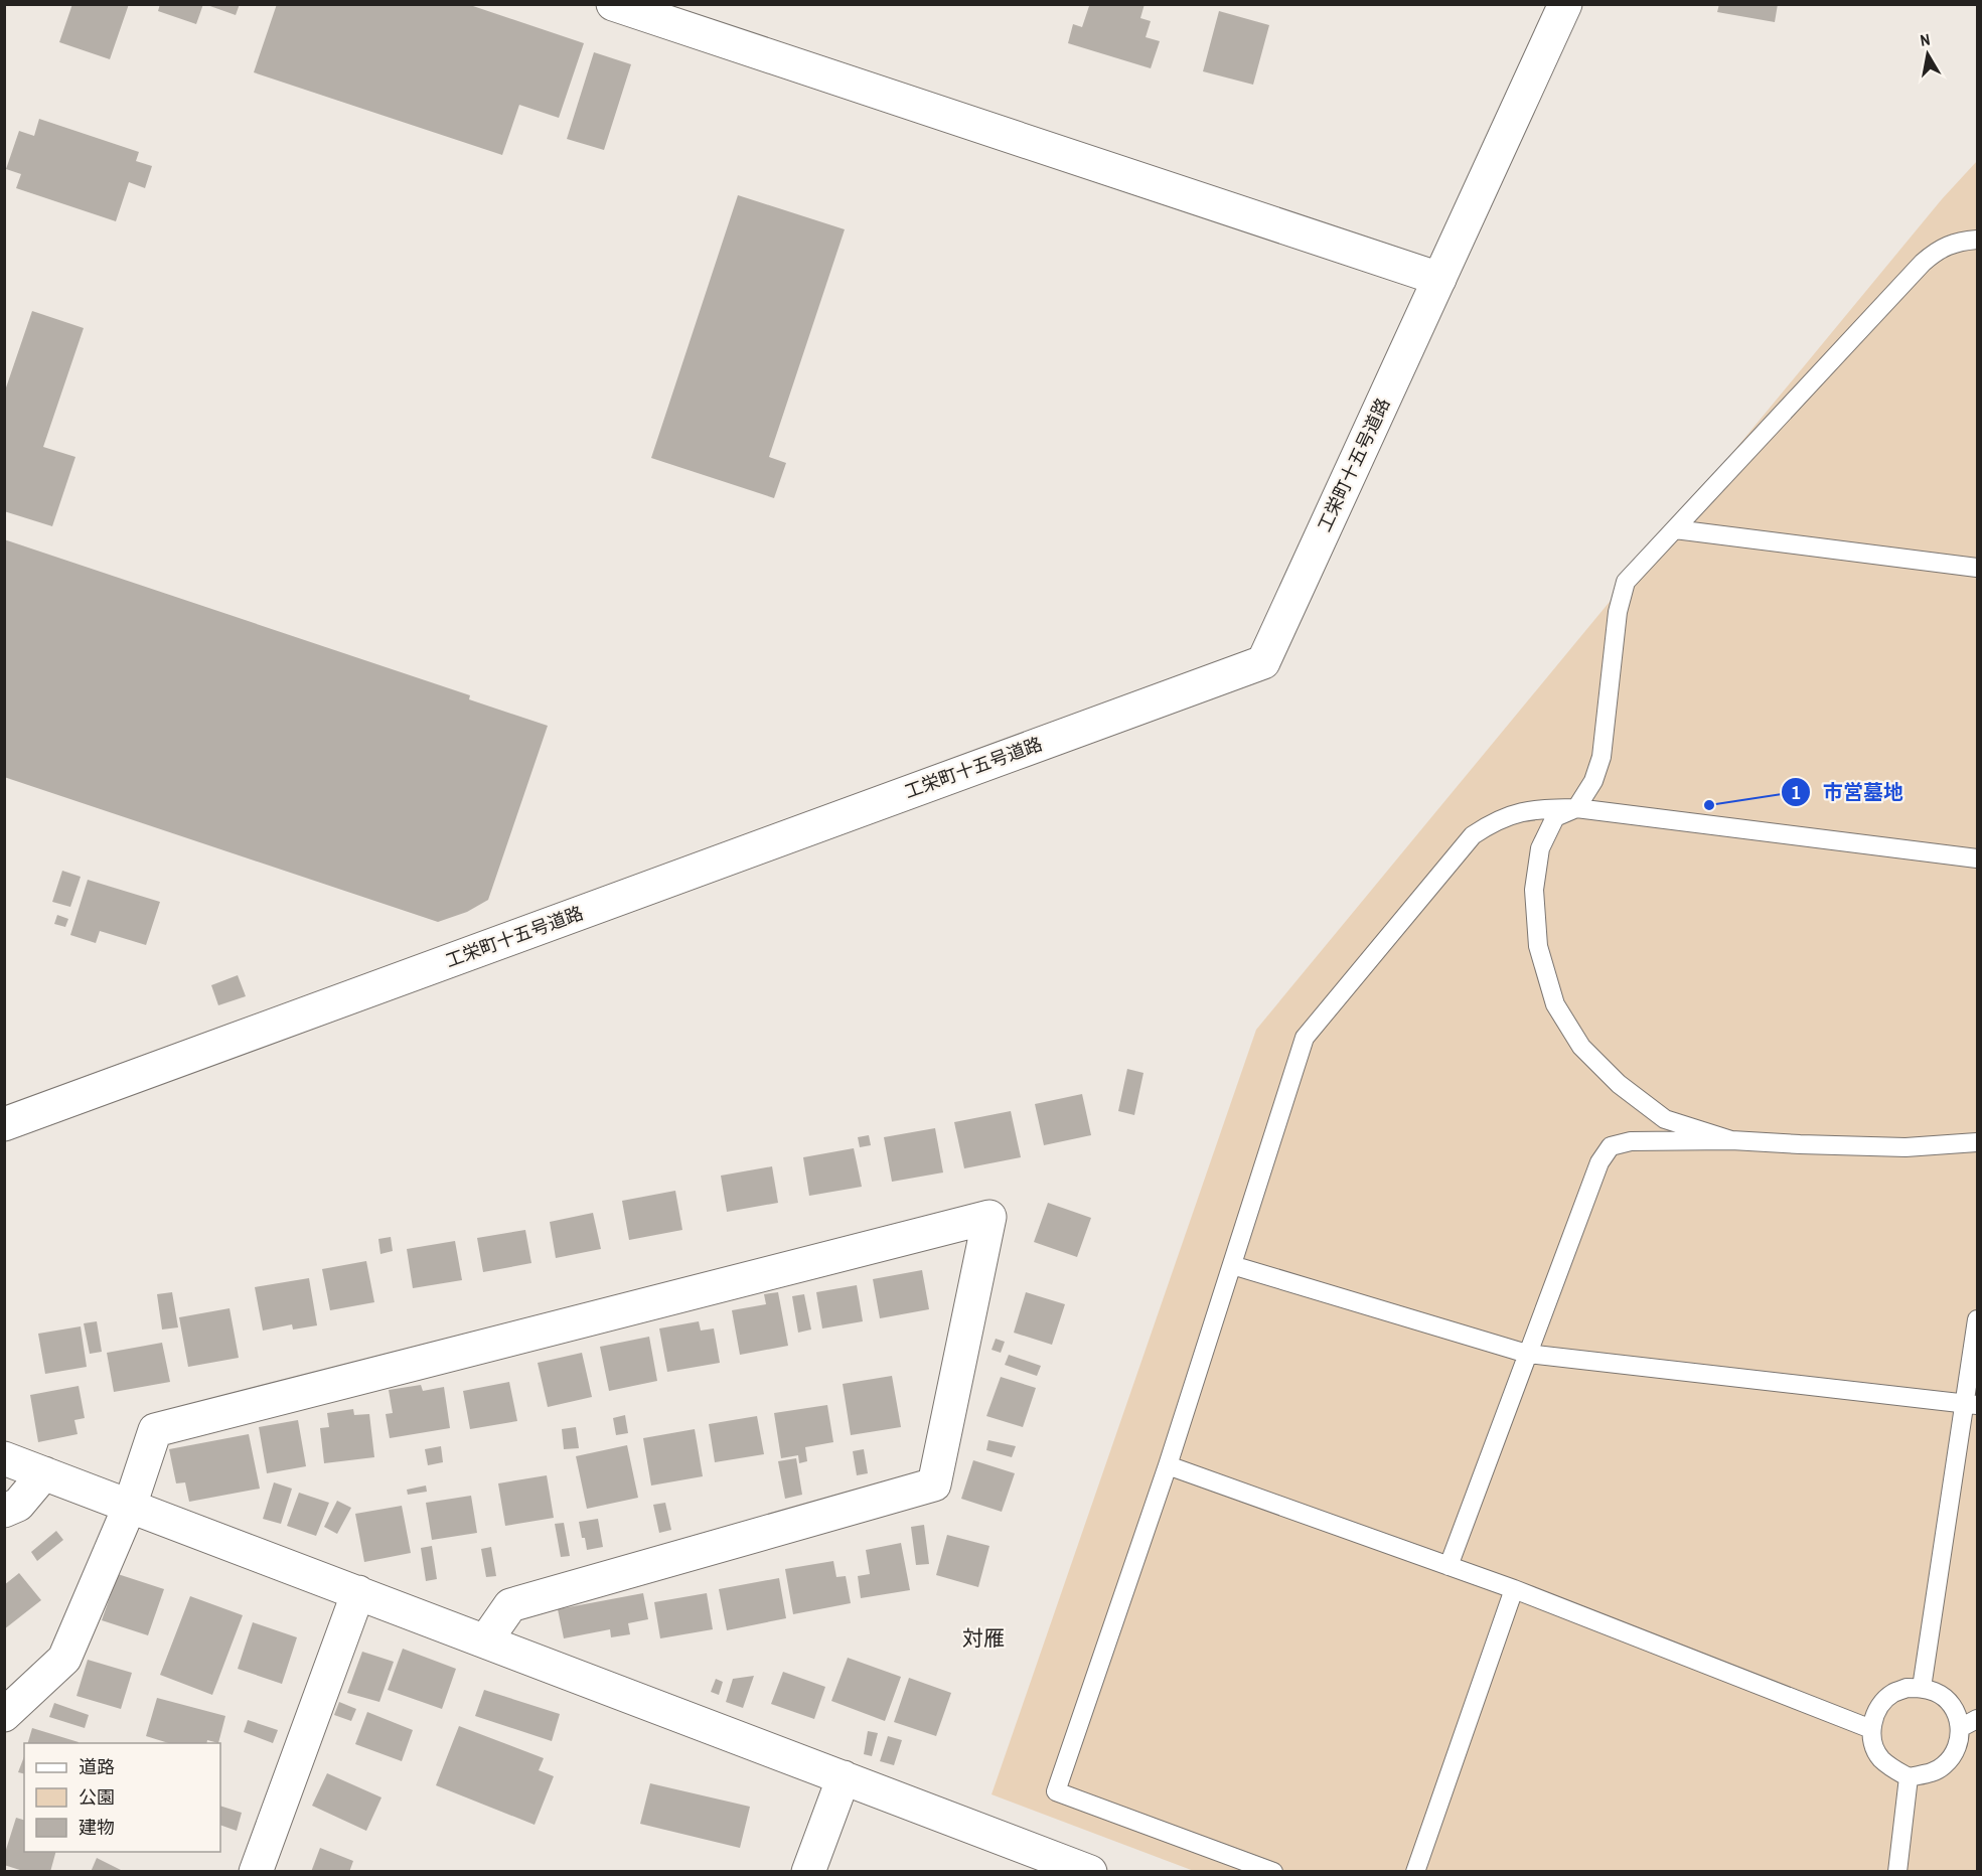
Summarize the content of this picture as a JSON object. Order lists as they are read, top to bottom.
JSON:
{
  "streets": {
    "street": ["工栄町十五号道路"]
  },
  "districts": ["対雁"],
  "places": ["市営墓地"],
  "legend": ["道路", "公園", "建物"],
  "north": "top"
}
